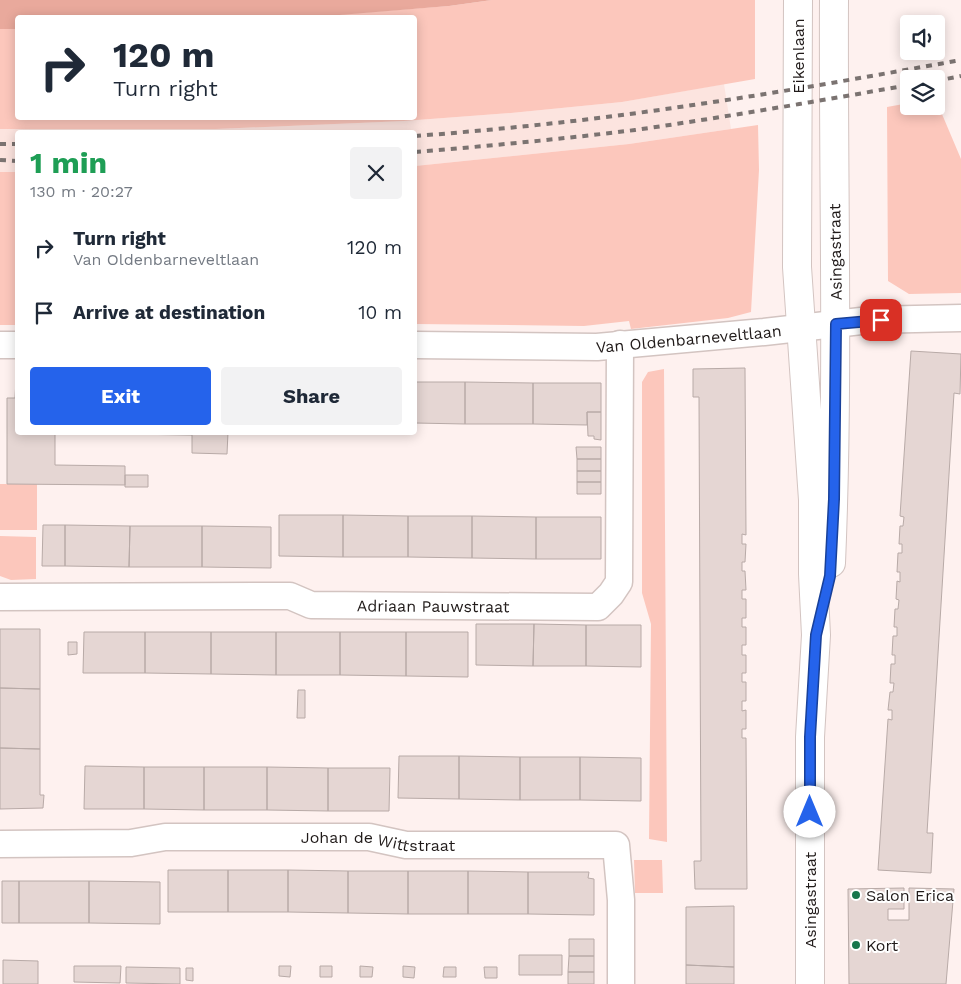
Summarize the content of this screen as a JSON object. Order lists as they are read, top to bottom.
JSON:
{
  "streets": {
    "main road": ["Eikenlaan", "Asingastraat"],
    "street": ["Van Oldenbarneveltlaan", "Adriaan Pauwstraat", "Johan de Wittstraat"]
  },
  "crossings": [
    ["Eikenlaan", "Asingastraat"],
    ["Asingastraat", "Van Oldenbarneveltlaan"],
    ["Van Oldenbarneveltlaan", "Adriaan Pauwstraat"]
  ],
  "places": ["Salon Erica", "Kort"],
  "page": {
    "turn": ["120 m", "Turn right"],
    "heading": ["1 min", "130 m · 20:27"],
    "list": [
      {
        "name": "Turn right",
        "note": "Van Oldenbarneveltlaan",
        "value": "120 m"
      },
      {
        "name": "Arrive at destination",
        "value": "10 m"
      }
    ],
    "buttons": ["Exit", "Share"]
  }
}
